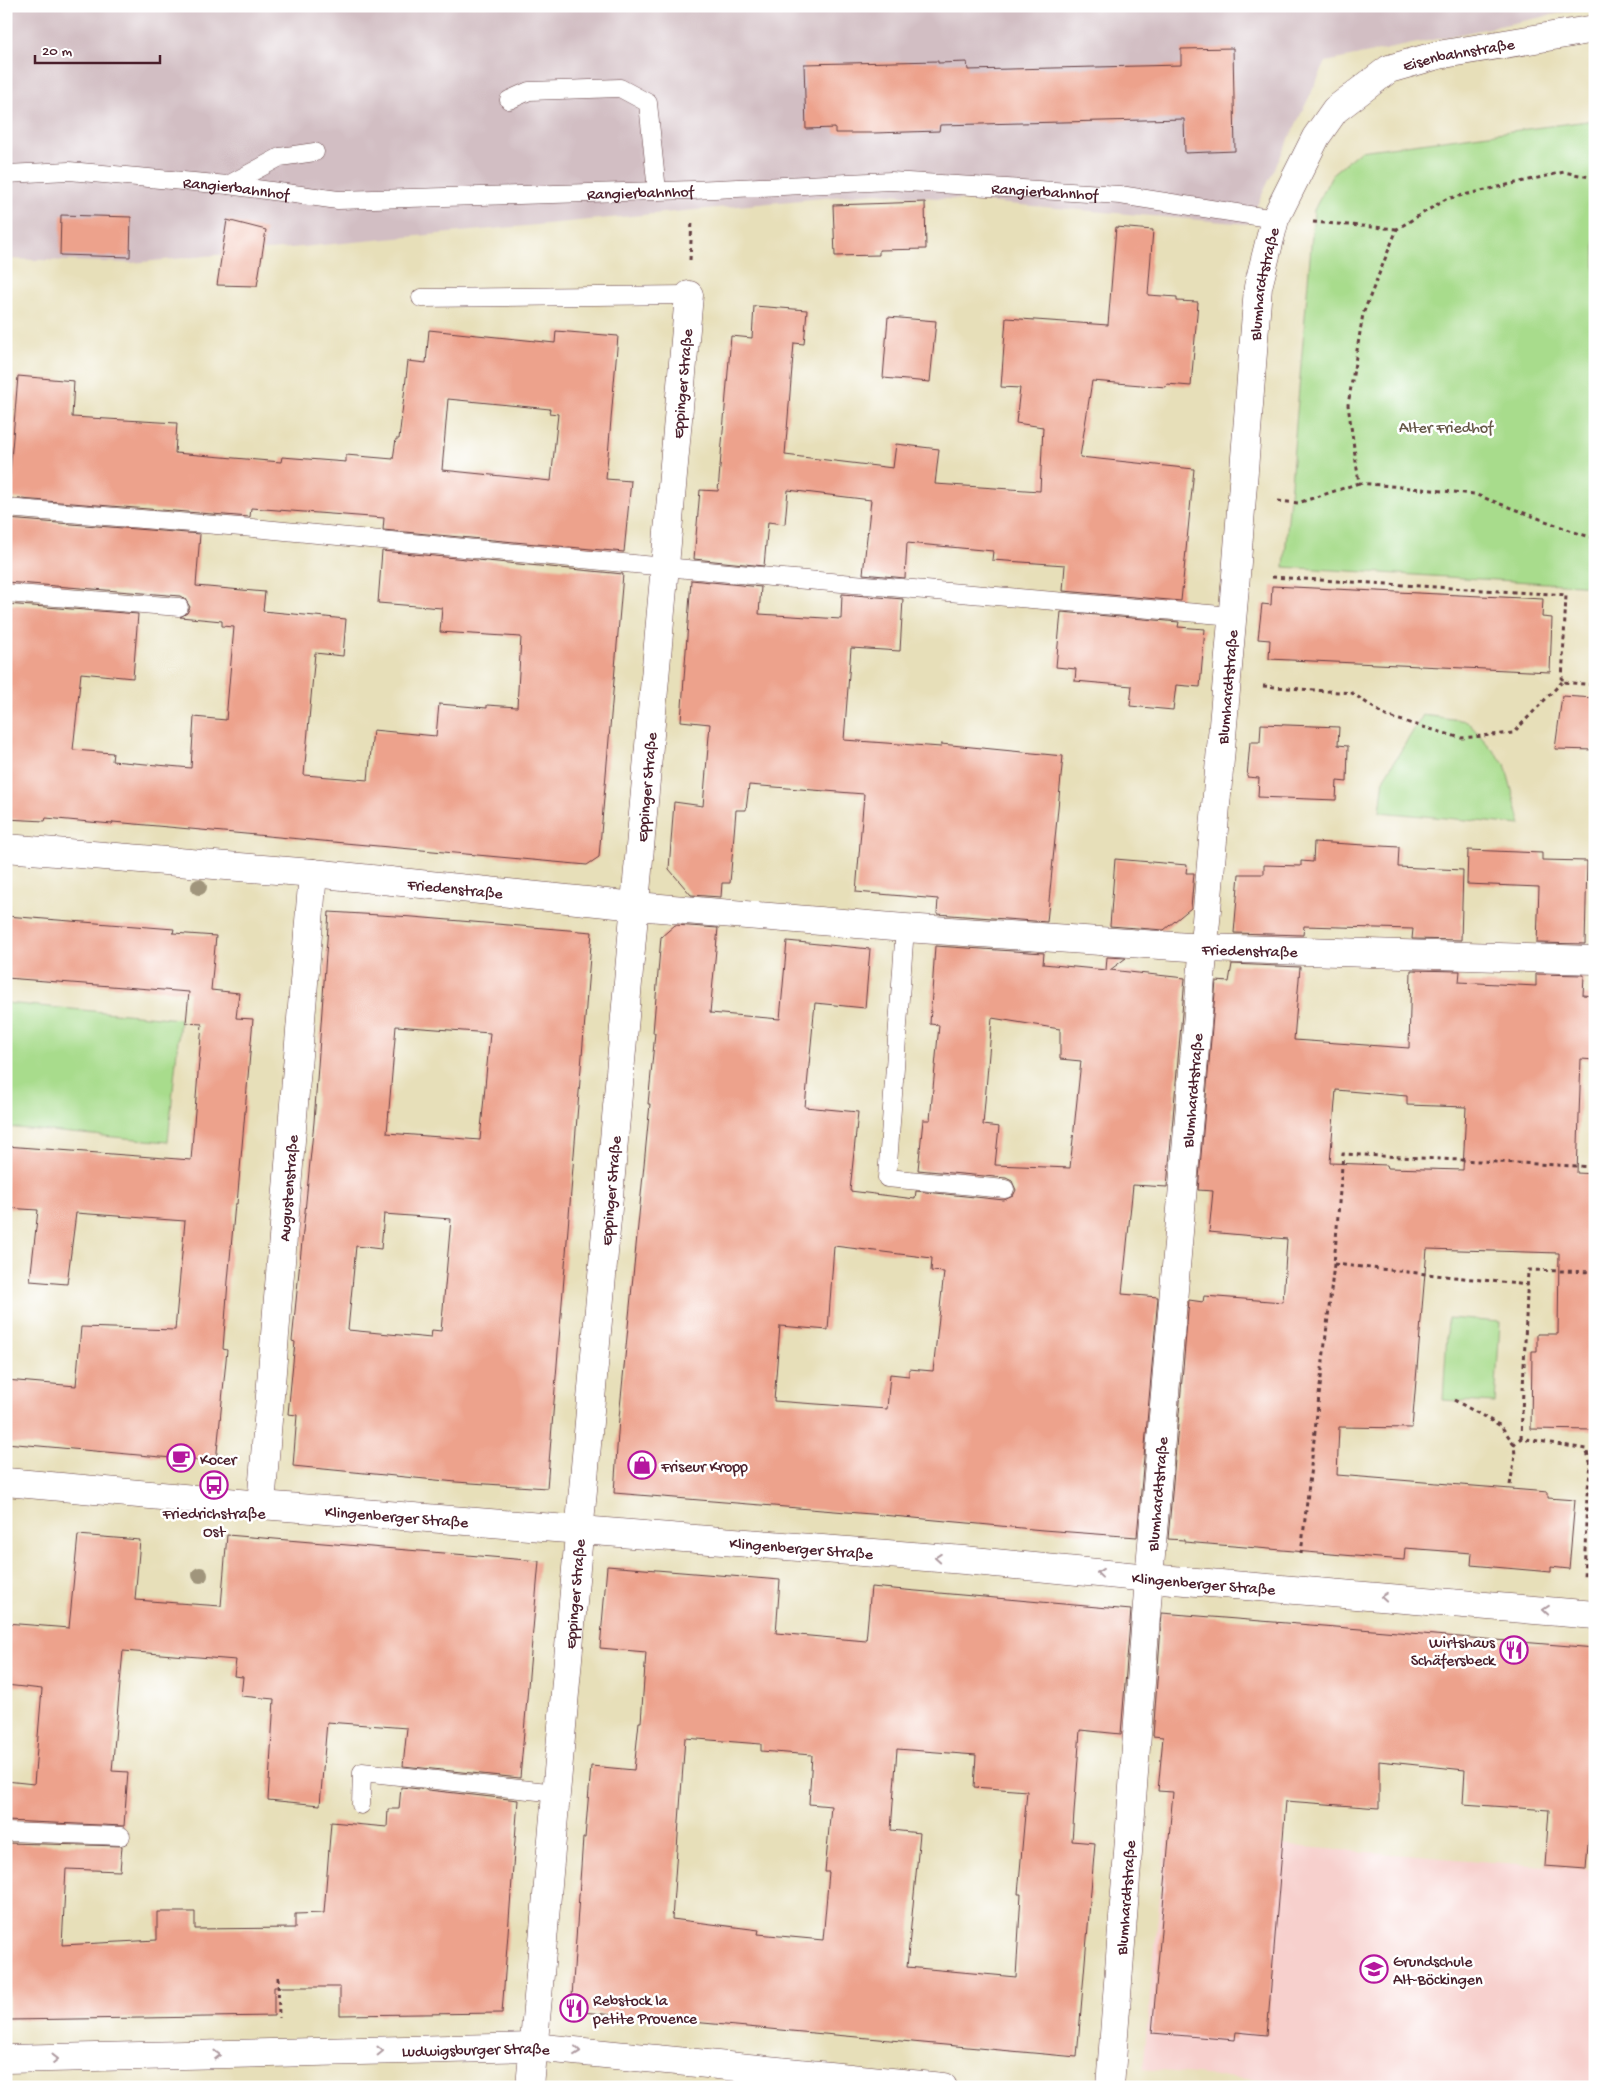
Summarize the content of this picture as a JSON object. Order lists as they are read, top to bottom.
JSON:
{
  "streets": {
    "street": [
      "Eisenbahnstraße",
      "Blumhardtstraße",
      "Eppinger Straße",
      "Friedenstraße",
      "Augustenstraße",
      "Klingenberger Straße",
      "Ludwigsburger Straße"
    ],
    "lane": ["Rangierbahnhof"]
  },
  "crossings": [
    ["Eisenbahnstraße", "Blumhardtstraße"],
    ["Rangierbahnhof", "Blumhardtstraße"],
    ["Blumhardtstraße", "Friedenstraße"],
    ["Blumhardtstraße", "Klingenberger Straße"],
    ["Eppinger Straße", "Friedenstraße"],
    ["Eppinger Straße", "Klingenberger Straße"],
    ["Eppinger Straße", "Ludwigsburger Straße"],
    ["Friedenstraße", "Augustenstraße"],
    ["Augustenstraße", "Klingenberger Straße"]
  ],
  "one_way": ["Klingenberger Straße", "Ludwigsburger Straße"],
  "parks": ["Alter Friedhof"],
  "places": {
    "cafe": ["Kocer"],
    "shop": ["Friseur Kropp"],
    "bus stop": ["Friedrichstraße Ost"],
    "restaurant": ["Wirtshaus Schäfersbeck", "Rebstock la petite Provence"],
    "school or university": ["Grundschule Alt-Böckingen"]
  },
  "scale_bar": "20 m"
}
